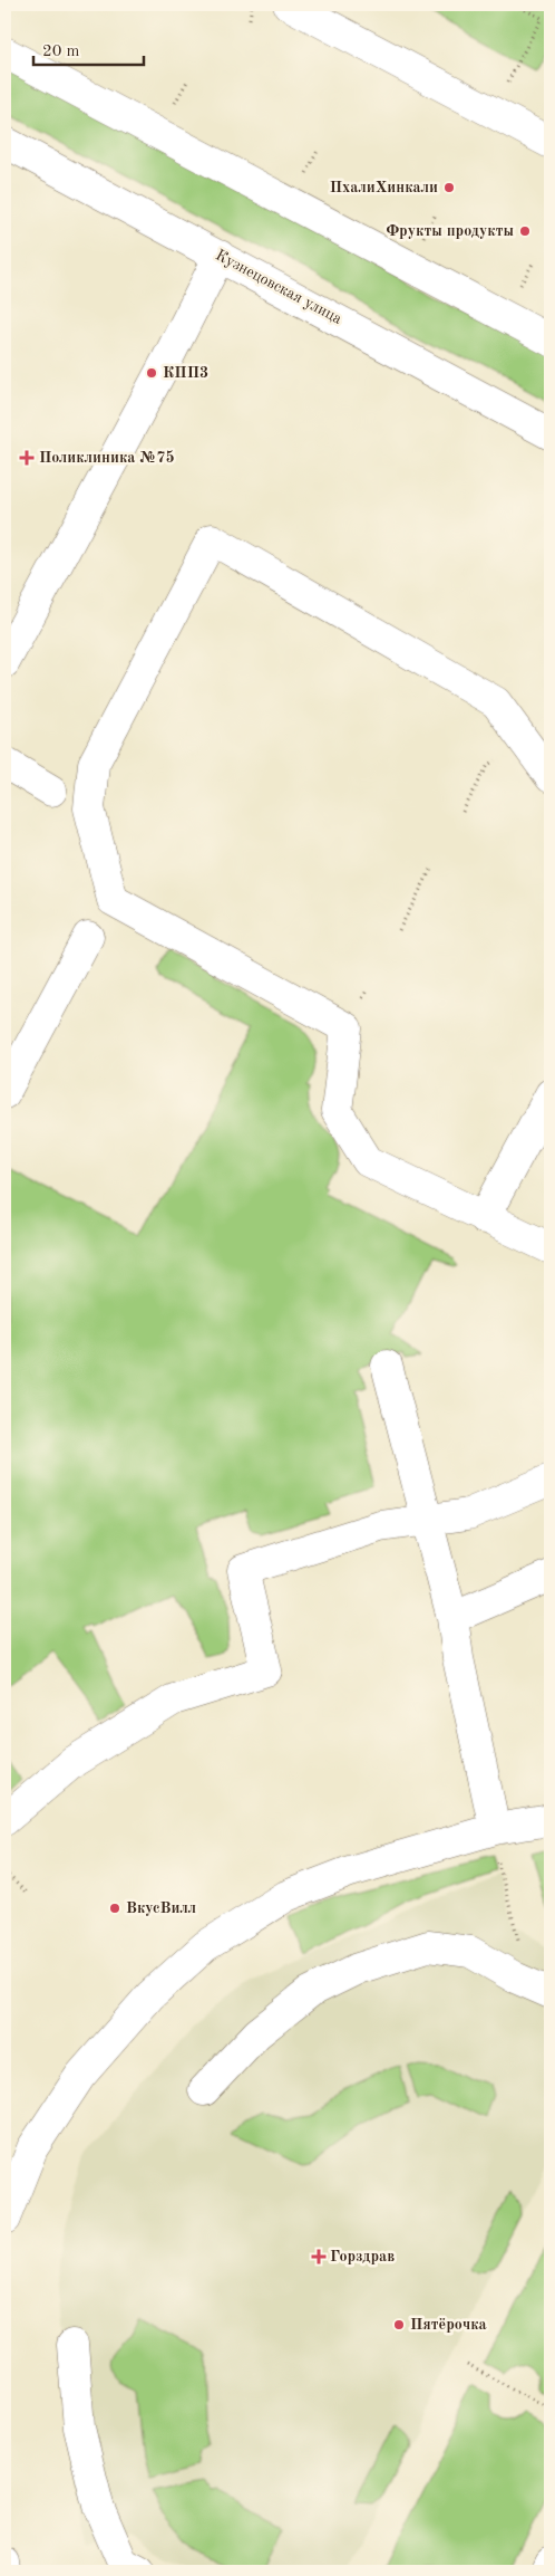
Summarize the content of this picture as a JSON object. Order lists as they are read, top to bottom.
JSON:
{
  "streets": {
    "street": ["Кузнецовская улица"]
  },
  "places": {
    "other": [
      "ПхалиХинкали",
      "Фрукты продукты",
      "КПП3",
      "ВкусВилл",
      "Пятёрочка"
    ],
    "health": ["Поликлиника №75", "Горздрав"]
  },
  "scale_bar": "20 m"
}
